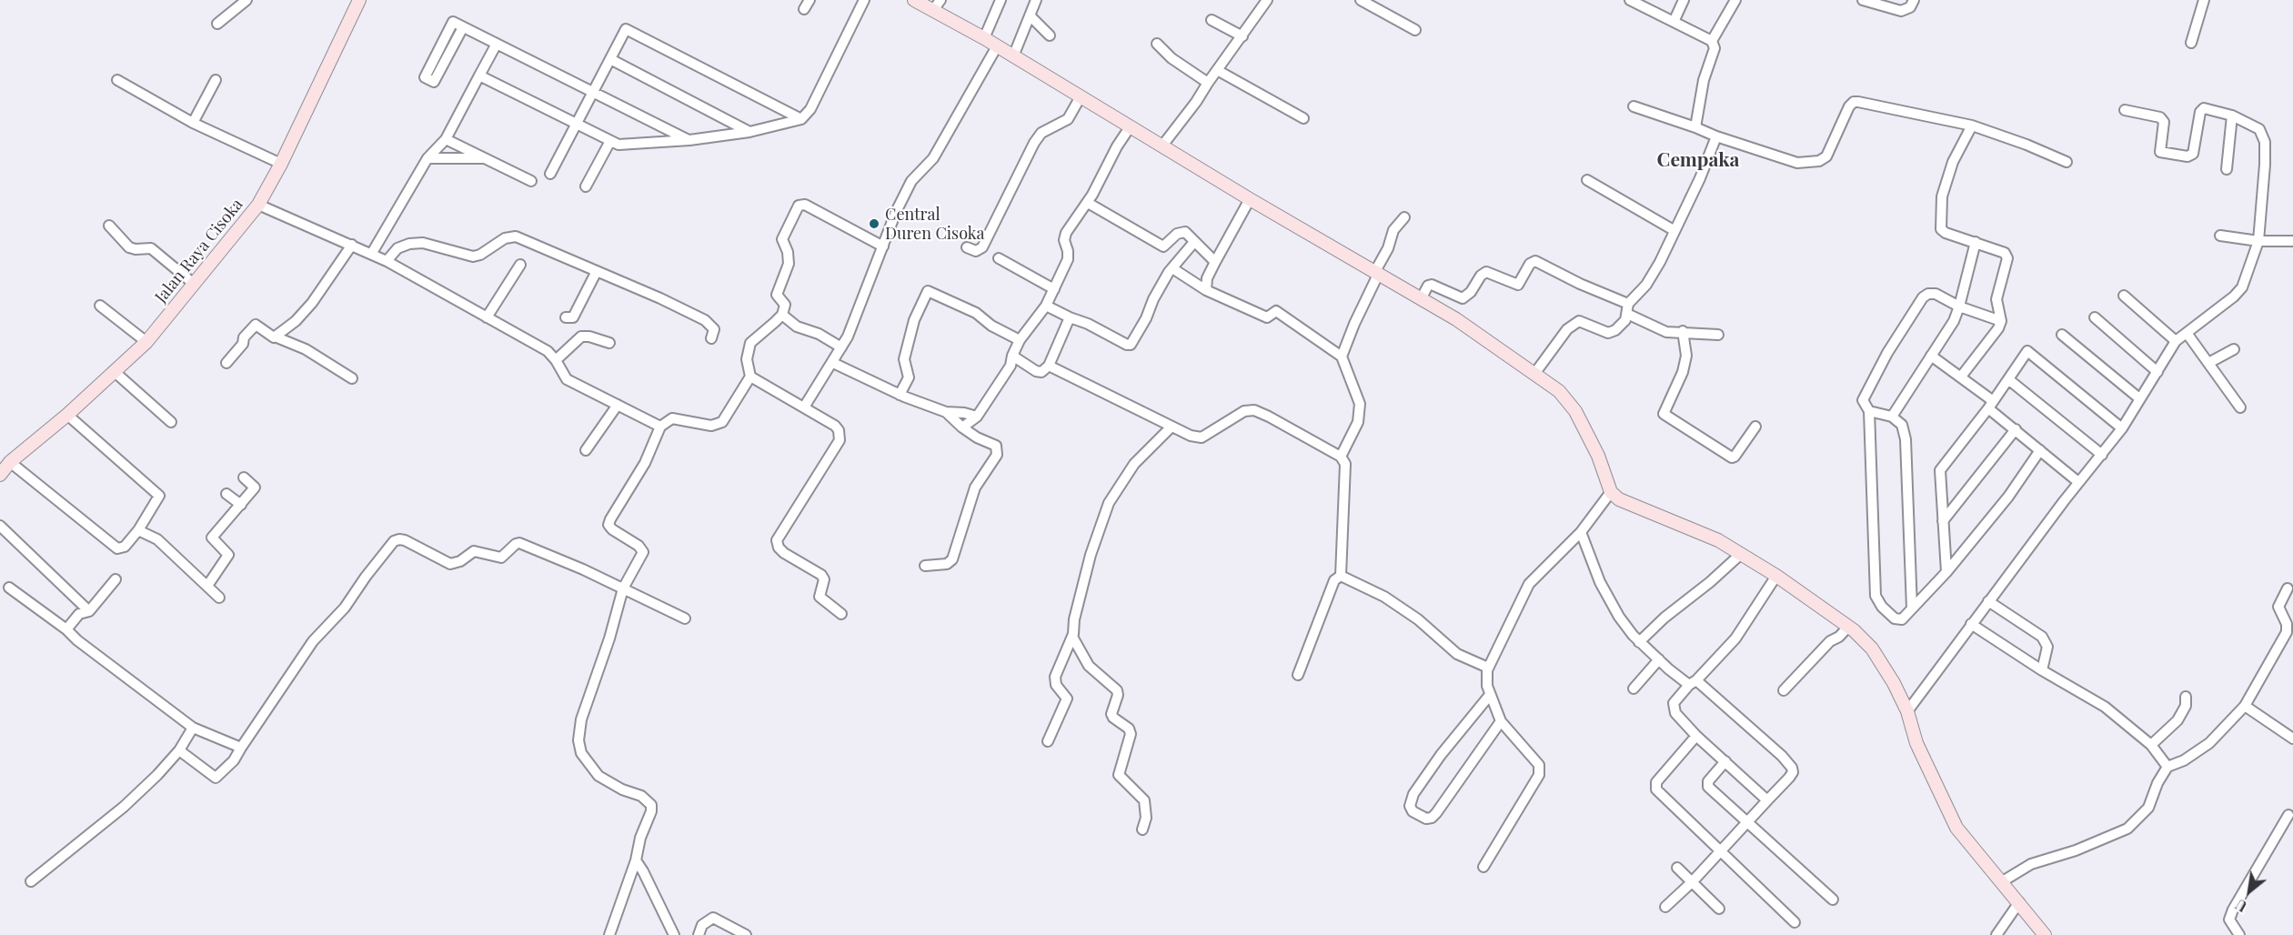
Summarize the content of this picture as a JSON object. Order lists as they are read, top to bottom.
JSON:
{
  "streets": {
    "street": ["Jalan Raya Cisoka"]
  },
  "districts": ["Cempaka"],
  "places": ["Central Duren Cisoka"],
  "north": "bottom left"
}
